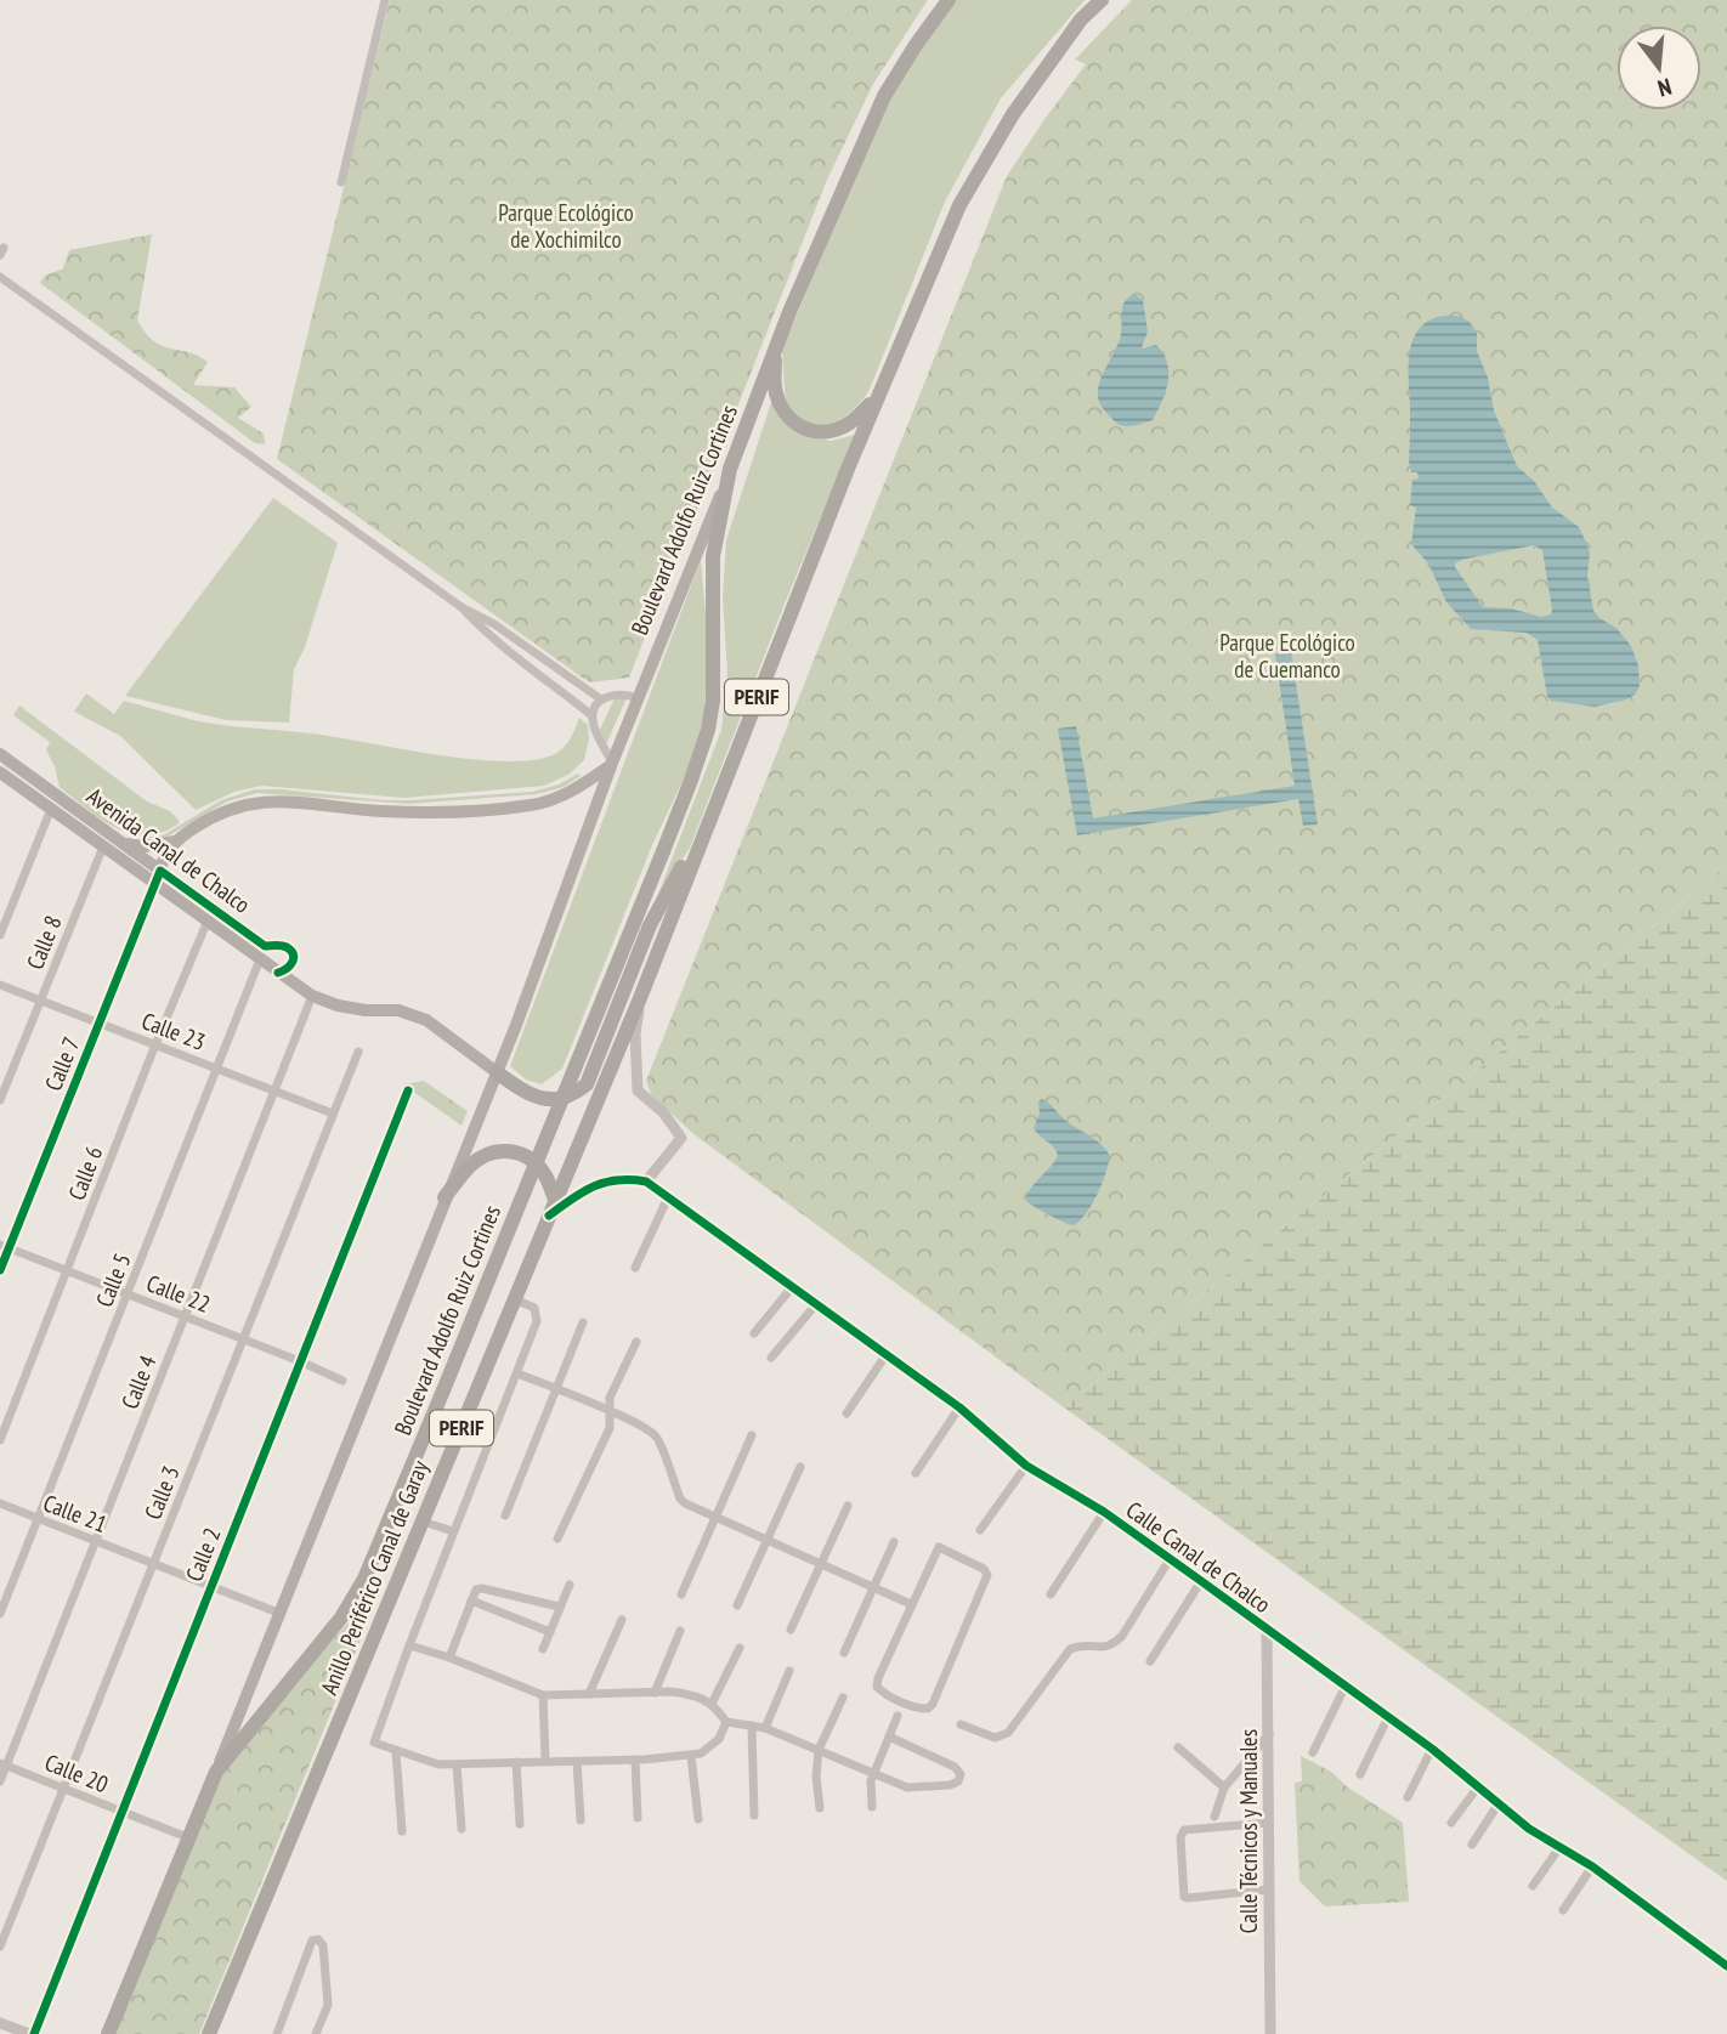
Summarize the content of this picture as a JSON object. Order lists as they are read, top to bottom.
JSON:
{
  "streets": {
    "highway": ["Boulevard Adolfo Ruiz Cortines", "PERIF", "Anillo Periférico Canal de Garay"],
    "main road": ["Avenida Canal de Chalco"],
    "street": [
      "Calle 8",
      "Calle 23",
      "Calle 7",
      "Calle 6",
      "Calle 5",
      "Calle 22",
      "Calle 4",
      "Calle 3",
      "Calle 21",
      "Calle 2",
      "Calle Canal de Chalco",
      "Calle 20",
      "Calle Técnicos y Manuales"
    ]
  },
  "crossings": [
    ["Boulevard Adolfo Ruiz Cortines", "PERIF"],
    ["Boulevard Adolfo Ruiz Cortines", "Avenida Canal de Chalco"],
    ["PERIF", "Avenida Canal de Chalco"],
    ["PERIF", "Calle 21"],
    ["PERIF", "Anillo Periférico Canal de Garay"],
    ["PERIF", "Calle 20"],
    ["Avenida Canal de Chalco", "Calle 8"],
    ["Avenida Canal de Chalco", "Calle 7"],
    ["Avenida Canal de Chalco", "Calle 6"],
    ["Avenida Canal de Chalco", "Calle 5"],
    ["Avenida Canal de Chalco", "Calle 4"],
    ["Calle 8", "Calle 23"],
    ["Calle 23", "Calle 7"],
    ["Calle 23", "Calle 6"],
    ["Calle 23", "Calle 5"],
    ["Calle 23", "Calle 4"],
    ["Calle 23", "Calle 3"],
    ["Calle 7", "Calle 22"],
    ["Calle 6", "Calle 22"],
    ["Calle 5", "Calle 22"],
    ["Calle 5", "Calle 21"],
    ["Calle 22", "Calle 4"],
    ["Calle 22", "Calle 3"],
    ["Calle 22", "Calle 2"],
    ["Calle 4", "Calle 21"],
    ["Calle 4", "Calle 20"],
    ["Calle 3", "Calle 21"],
    ["Calle 3", "Calle 20"],
    ["Calle 21", "Calle 2"],
    ["Calle 2", "Calle 20"],
    ["Calle Canal de Chalco", "Calle Técnicos y Manuales"]
  ],
  "parks": ["Parque Ecológico de Xochimilco", "Parque Ecológico de Cuemanco"],
  "north": "bottom"
}
